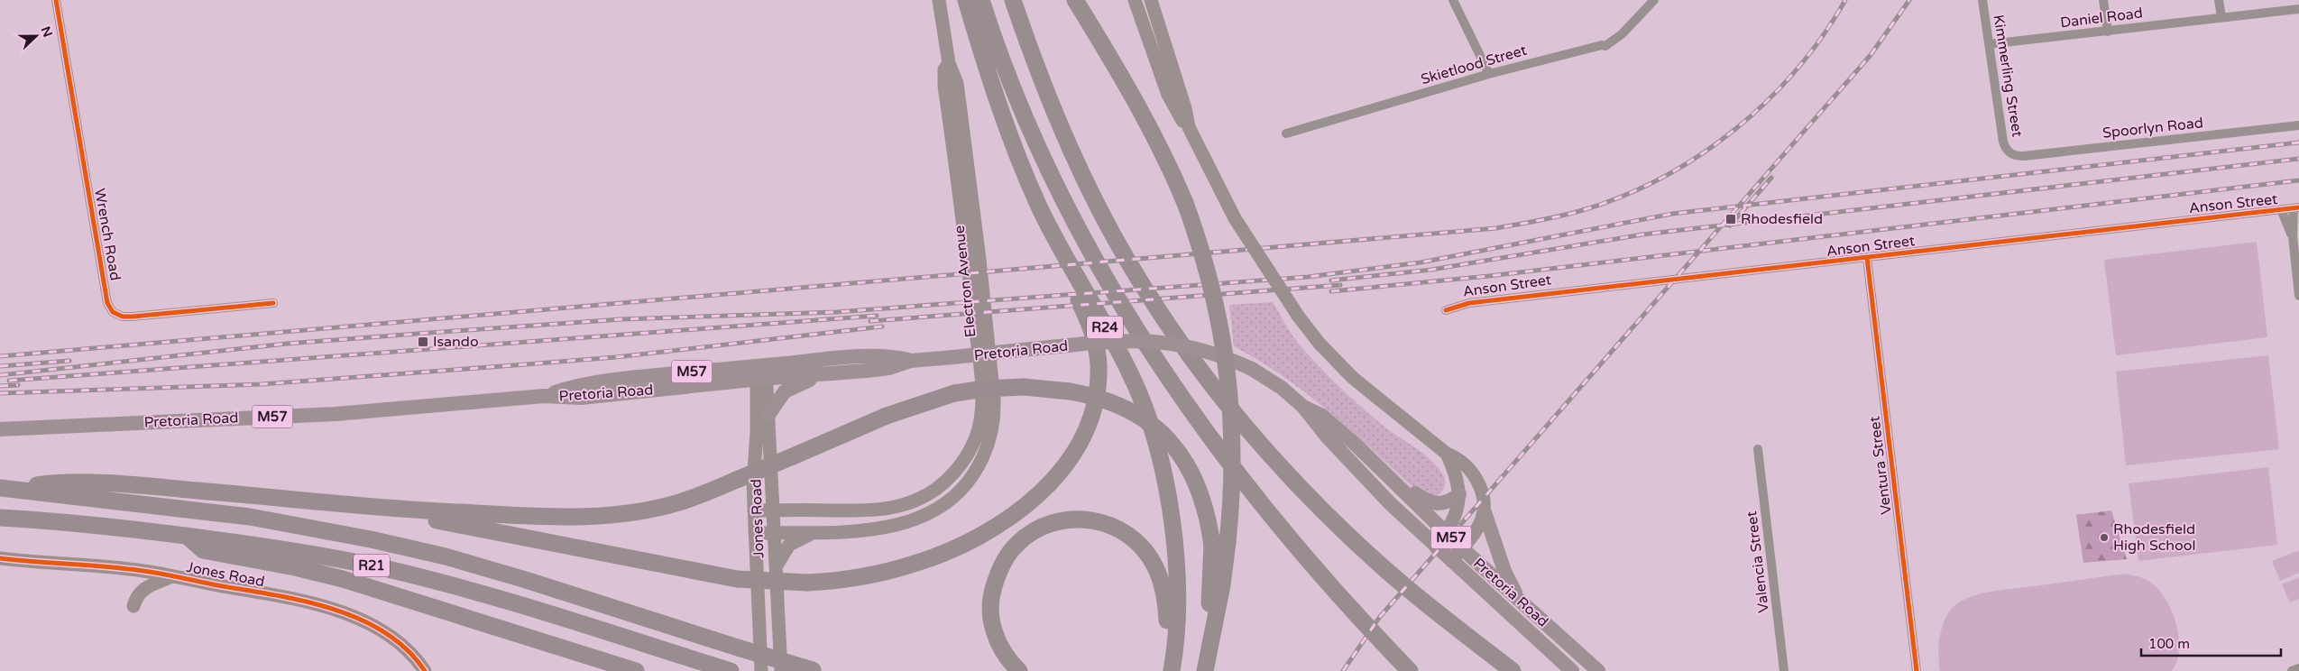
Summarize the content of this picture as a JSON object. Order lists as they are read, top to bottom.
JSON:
{
  "streets": {
    "highway": ["R24", "R21"],
    "main road": [
      "Electron Avenue",
      "Pretoria Road",
      "M57",
      "Jones Road"
    ],
    "street": [
      "Daniel Road",
      "Skietlood Street",
      "Kimmerling Street",
      "Spoorlyn Road",
      "Anson Street",
      "Wrench Road",
      "Ventura Street",
      "Valencia Street"
    ]
  },
  "crossings": [
    ["Daniel Road", "Kimmerling Street"],
    ["Kimmerling Street", "Spoorlyn Road"],
    ["Anson Street", "Ventura Street"],
    ["Electron Avenue", "Jones Road"],
    ["Pretoria Road", "Jones Road"]
  ],
  "places": {
    "transit": ["Rhodesfield", "Isando"],
    "other": ["Rhodesfield High School"]
  },
  "scale_bar": "100 m",
  "north": "right"
}
